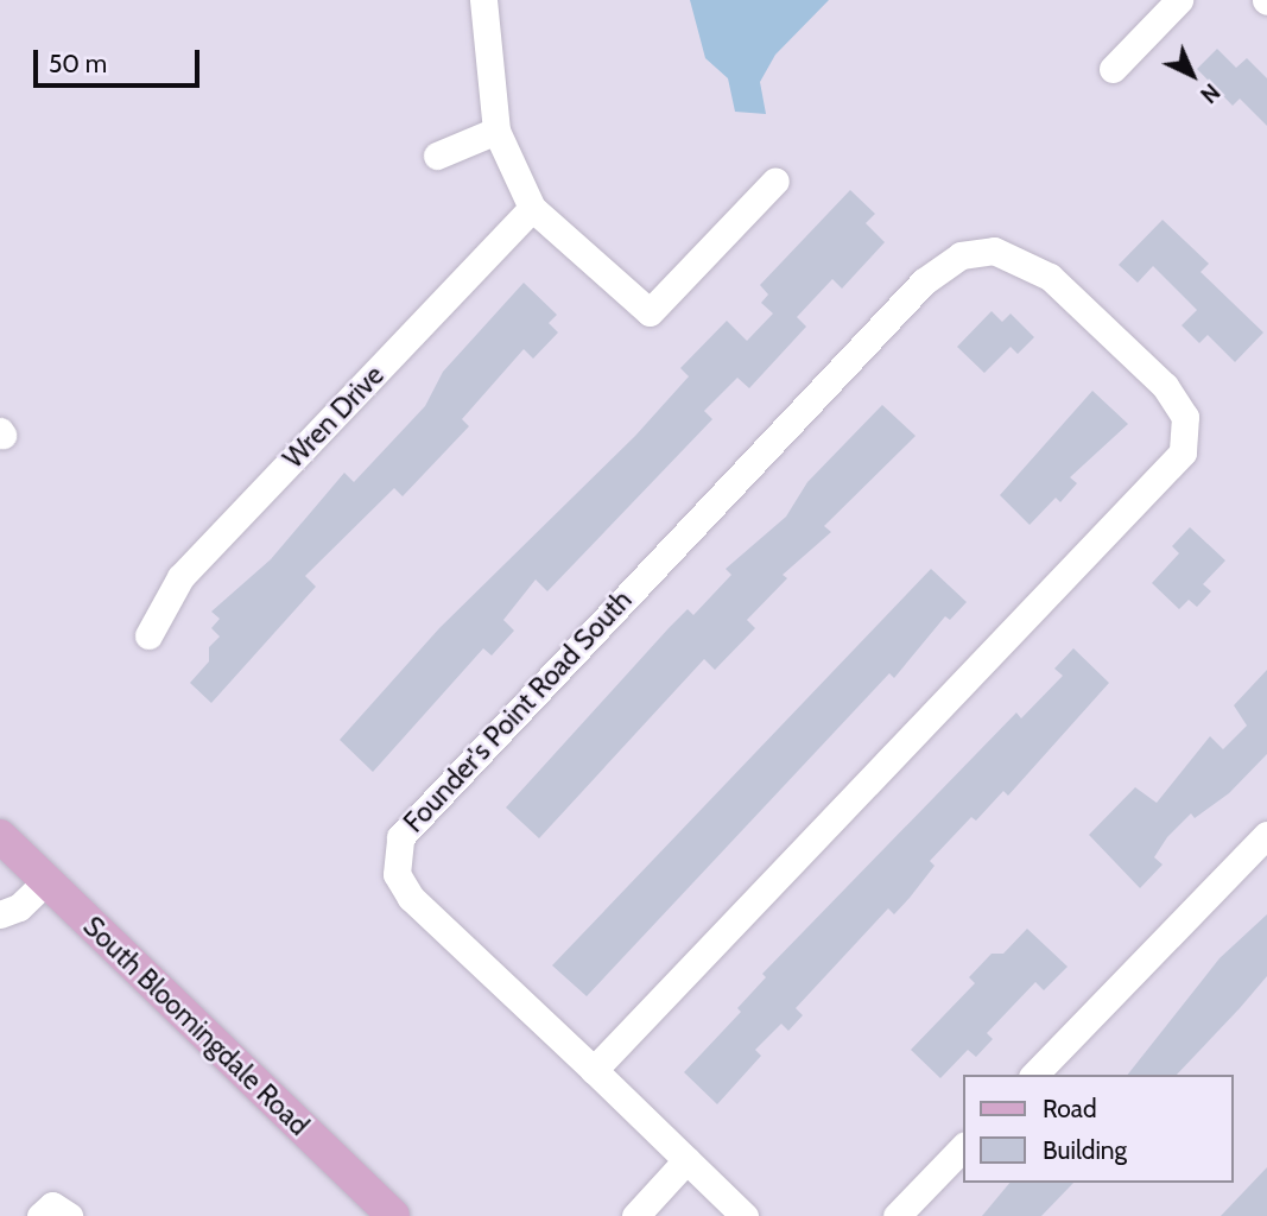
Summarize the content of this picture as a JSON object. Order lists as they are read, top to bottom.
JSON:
{
  "streets": {
    "main road": ["South Bloomingdale Road"],
    "street": ["Wren Drive", "Founder's Point Road South"]
  },
  "legend": ["Road", "Building"],
  "scale_bar": "50 m",
  "north": "bottom right"
}
